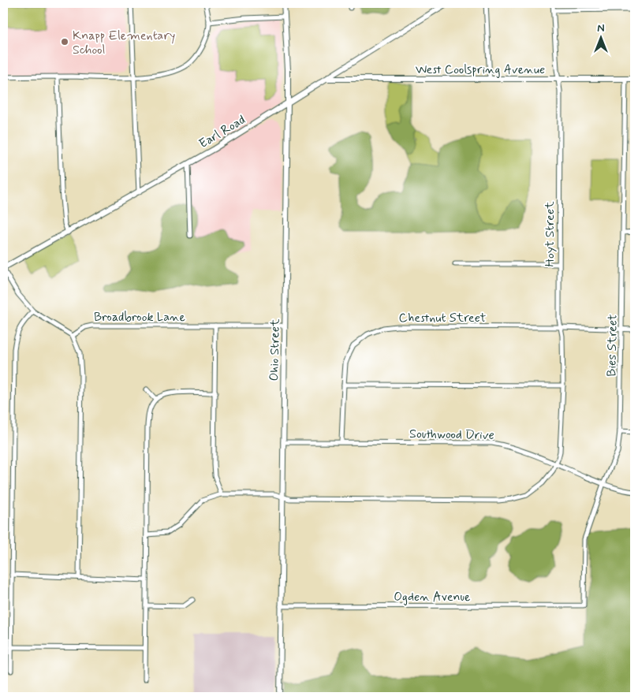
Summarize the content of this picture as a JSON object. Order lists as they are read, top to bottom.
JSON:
{
  "streets": {
    "street": [
      "West Coolspring Avenue",
      "Earl Road",
      "Hoyt Street",
      "Broadbrook Lane",
      "Chestnut Street",
      "Bies Street",
      "Ohio Street",
      "Southwood Drive",
      "Ogden Avenue"
    ]
  },
  "crossings": [
    ["West Coolspring Avenue", "Earl Road"],
    ["West Coolspring Avenue", "Hoyt Street"],
    ["West Coolspring Avenue", "Bies Street"],
    ["Earl Road", "Ohio Street"],
    ["Hoyt Street", "Chestnut Street"],
    ["Hoyt Street", "Southwood Drive"],
    ["Broadbrook Lane", "Ohio Street"],
    ["Chestnut Street", "Bies Street"],
    ["Chestnut Street", "Southwood Drive"],
    ["Bies Street", "Southwood Drive"],
    ["Bies Street", "Ogden Avenue"],
    ["Ohio Street", "Southwood Drive"],
    ["Ohio Street", "Ogden Avenue"]
  ],
  "places": ["Knapp Elementary School"],
  "north": "top"
}
